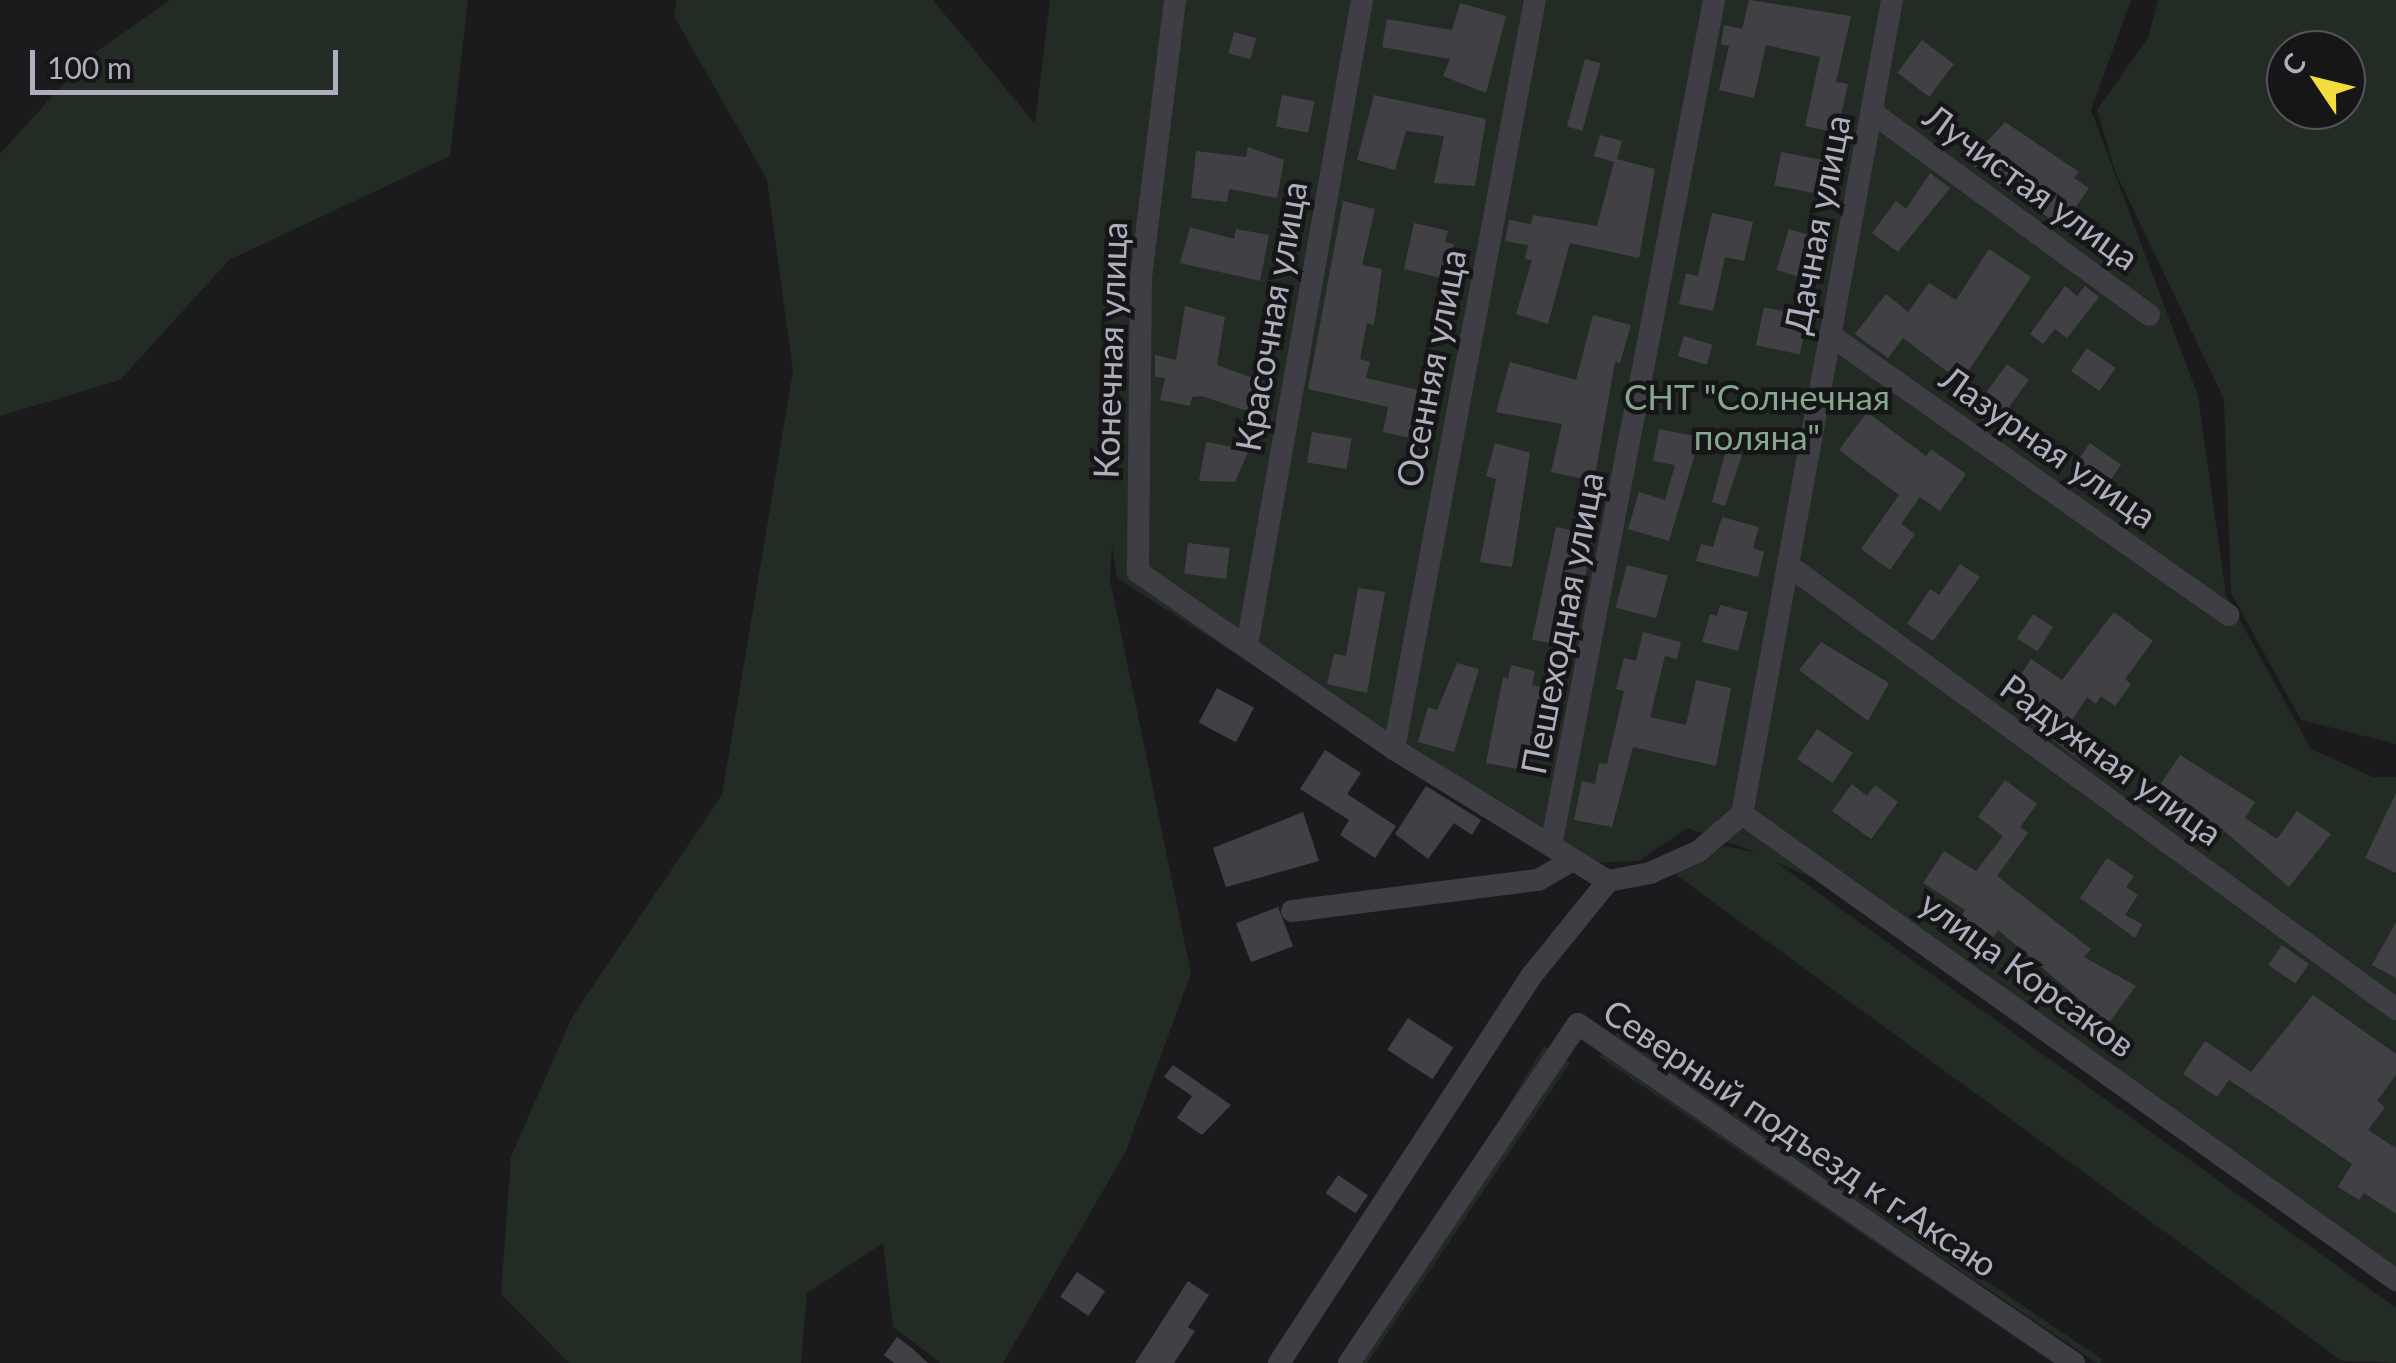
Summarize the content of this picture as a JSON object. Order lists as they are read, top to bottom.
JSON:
{
  "streets": {
    "street": [
      "Лучистая улица",
      "Дачная улица",
      "Красочная улица",
      "Конечная улица",
      "Осенняя улица",
      "Лазурная улица",
      "Пешеходная улица",
      "Радужная улица",
      "улица Корсаков",
      "Северный подъезд к г.Аксаю"
    ]
  },
  "crossings": [
    ["Лучистая улица", "Дачная улица"],
    ["Дачная улица", "Лазурная улица"],
    ["Дачная улица", "Радужная улица"],
    ["Дачная улица", "улица Корсаков"],
    ["Красочная улица", "Конечная улица"]
  ],
  "parks": ["СНТ \"Солнечная поляна\""],
  "scale_bar": "100 m",
  "north": "top left"
}
